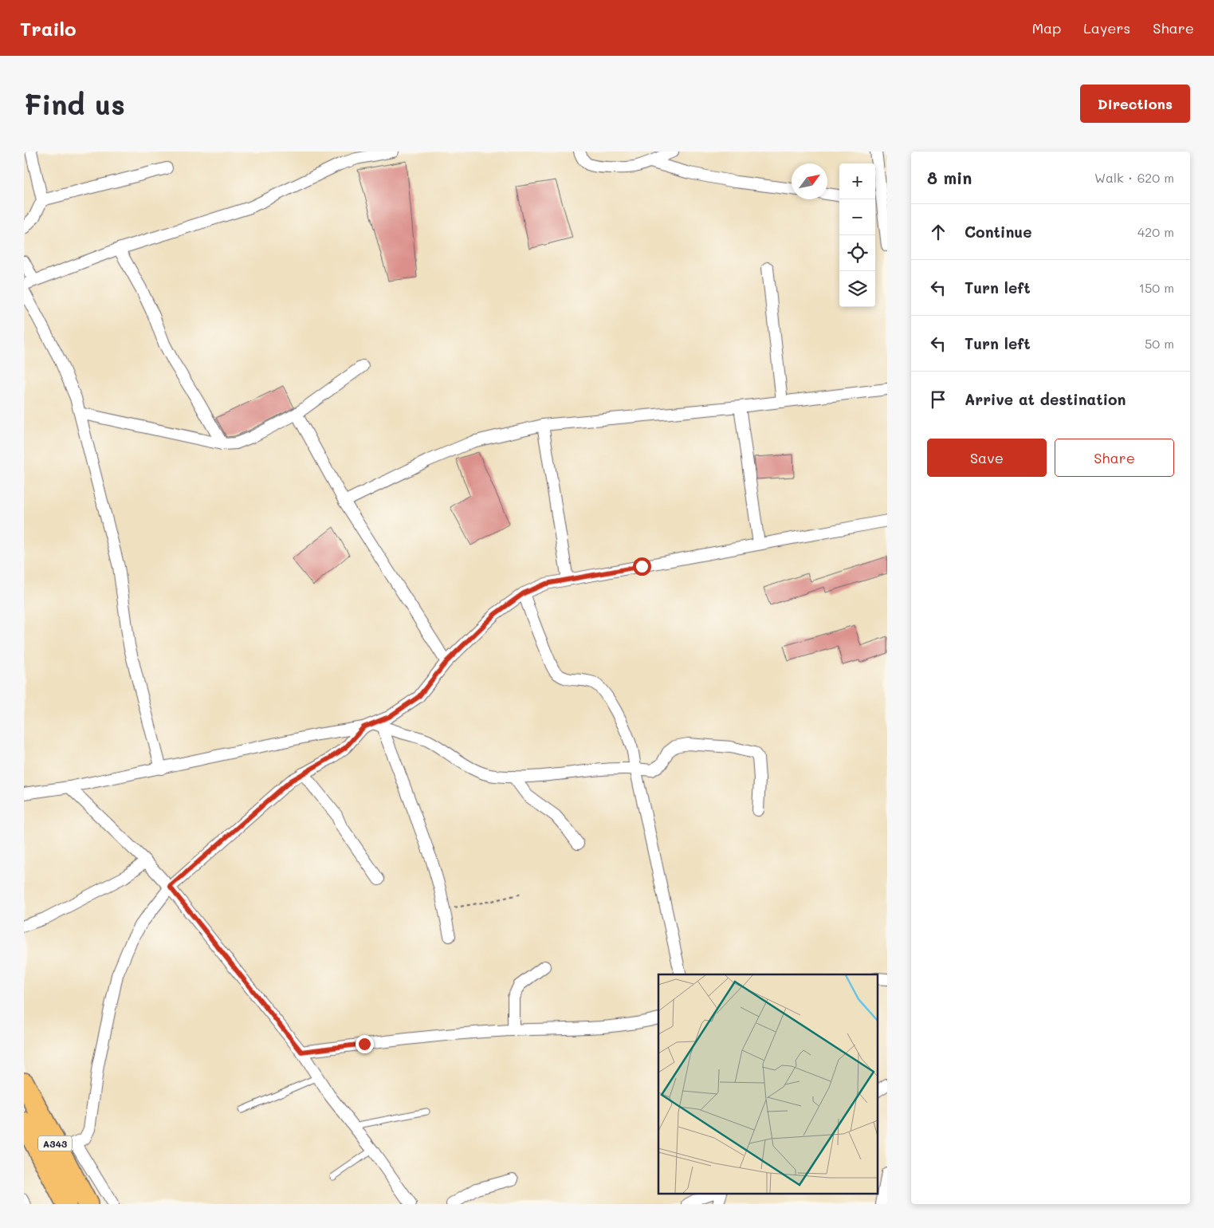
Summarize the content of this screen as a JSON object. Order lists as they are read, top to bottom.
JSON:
{
  "streets": {
    "highway": ["A343"]
  },
  "north": "top right",
  "page": {
    "header": "Trailo",
    "nav": ["Map", "Layers", "Share"],
    "buttons": [
      "Directions",
      ["Save", "Share"]
    ],
    "title": "Find us",
    "heading": ["8 min", "Walk · 620 m"],
    "map_buttons": ["+", "−"],
    "list": [
      ["Continue", "420 m"],
      ["Turn left", "150 m"],
      ["Turn left", "50 m"],
      "Arrive at destination"
    ]
  }
}
